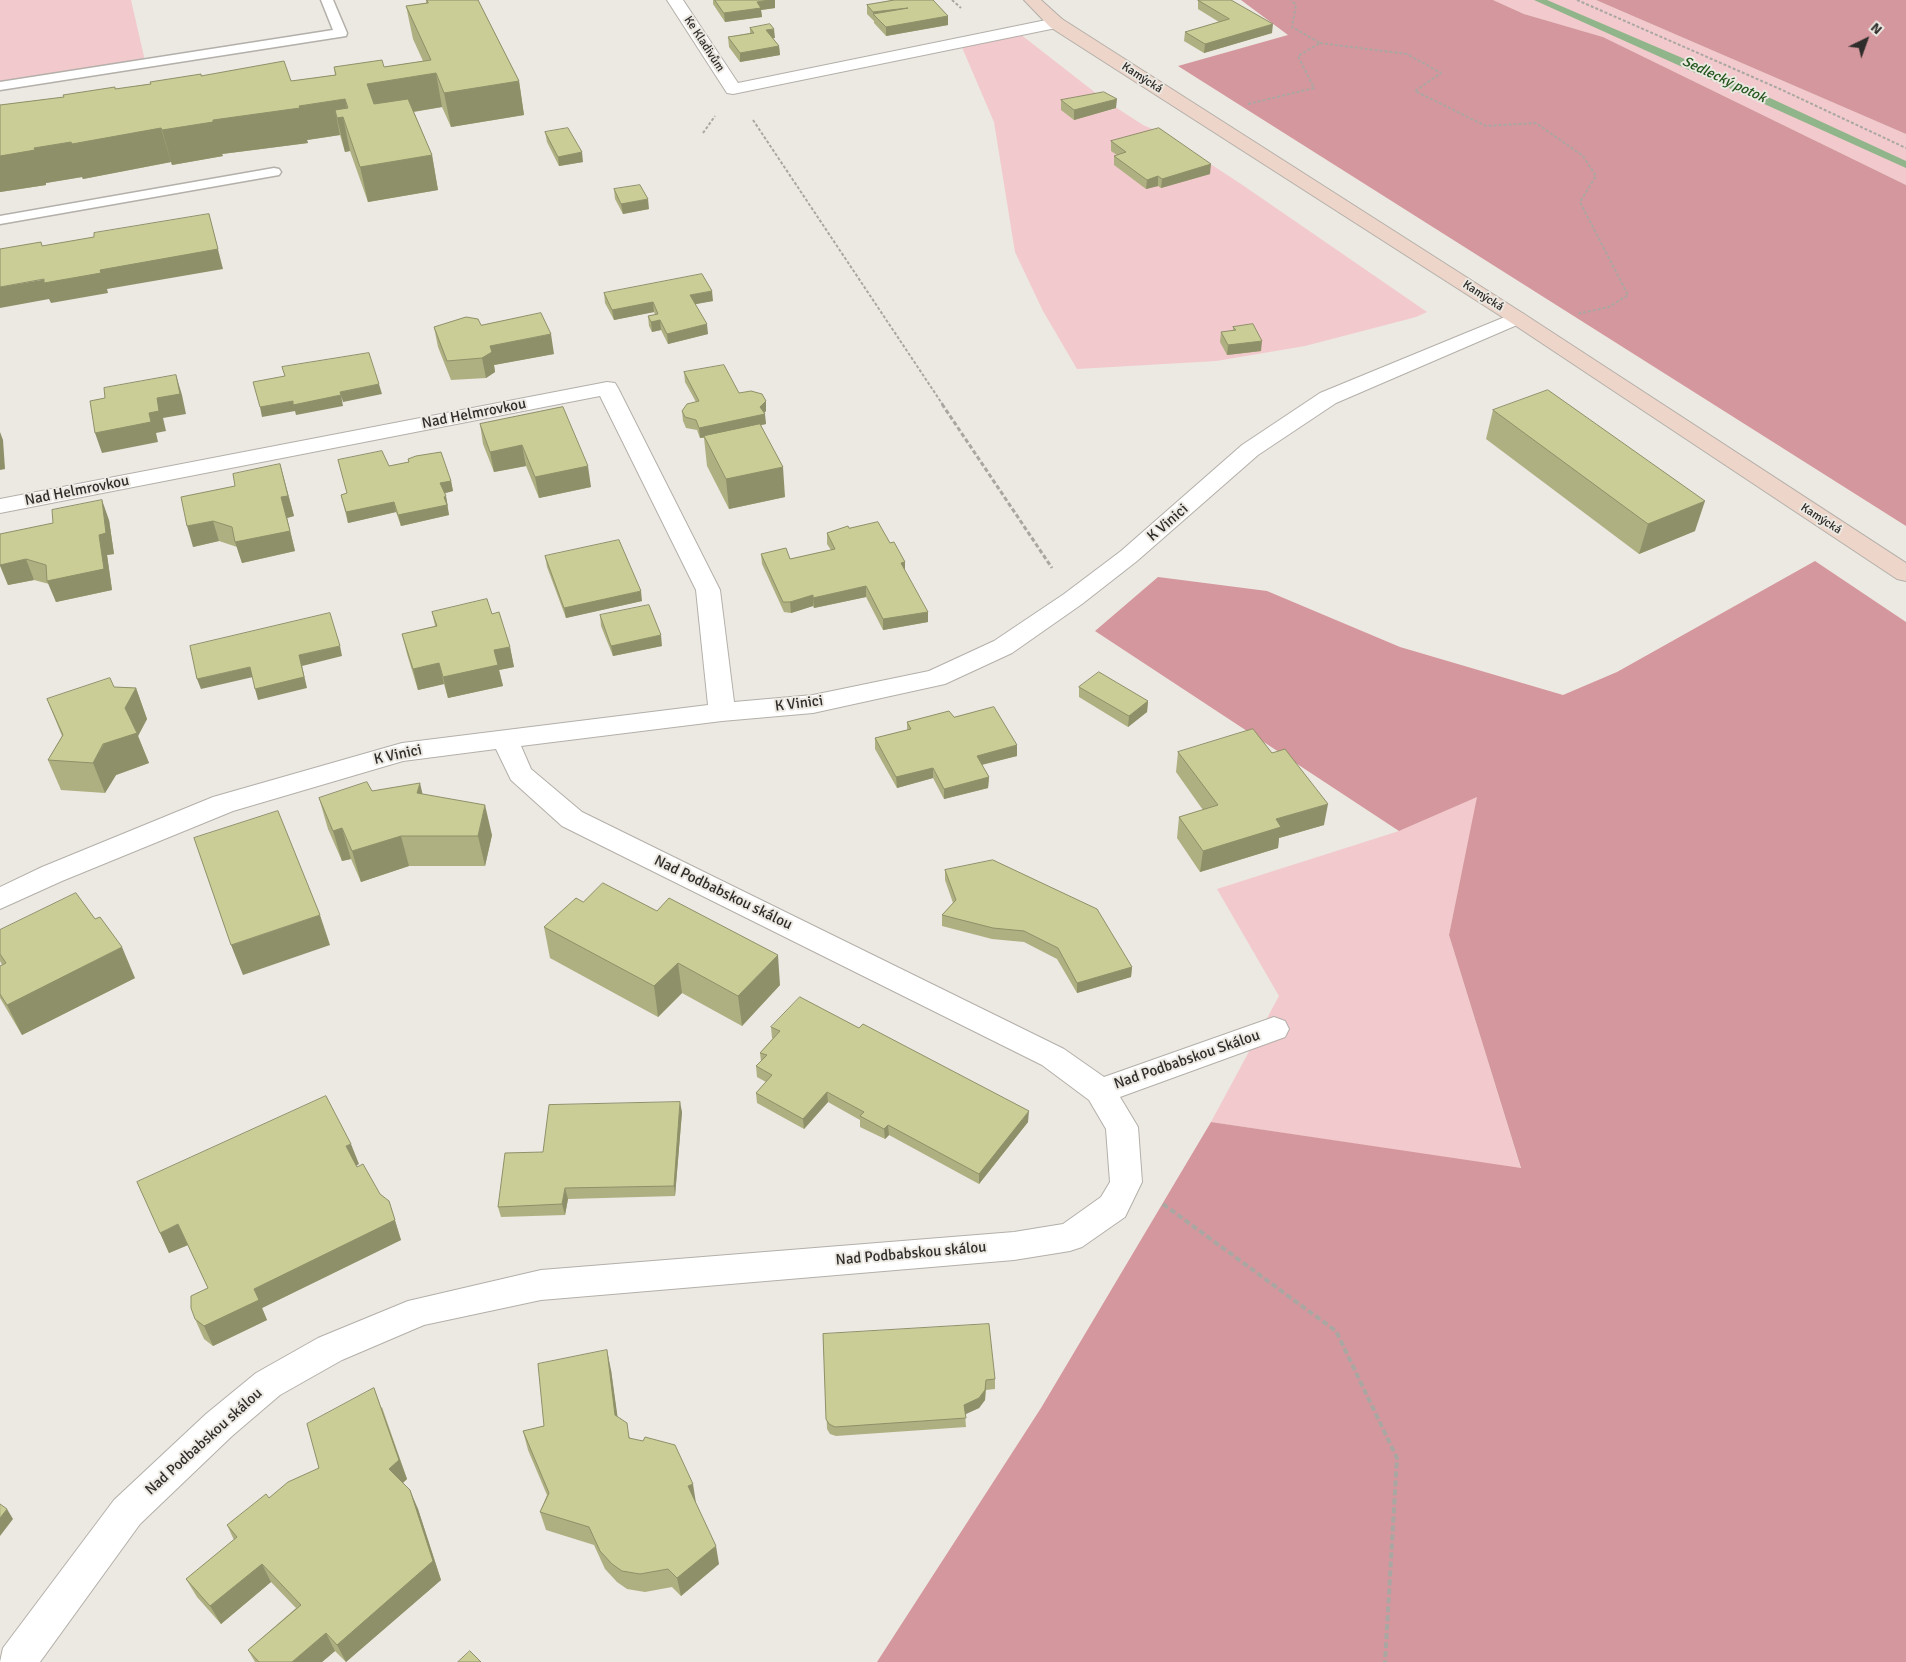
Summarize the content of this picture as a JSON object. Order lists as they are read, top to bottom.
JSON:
{
  "streets": {
    "main road": ["Kamýcká"],
    "street": [
      "Ke Kladivům",
      "Nad Helmrovkou",
      "K Vinici",
      "Nad Podbabskou skálou",
      "Nad Podbabskou Skálou"
    ]
  },
  "crossings": [
    ["Kamýcká", "K Vinici"],
    ["Nad Helmrovkou", "K Vinici"],
    ["K Vinici", "Nad Podbabskou skálou"],
    ["Nad Podbabskou skálou", "Nad Podbabskou Skálou"]
  ],
  "water": ["Sedlecký potok"],
  "north": "top right"
}
